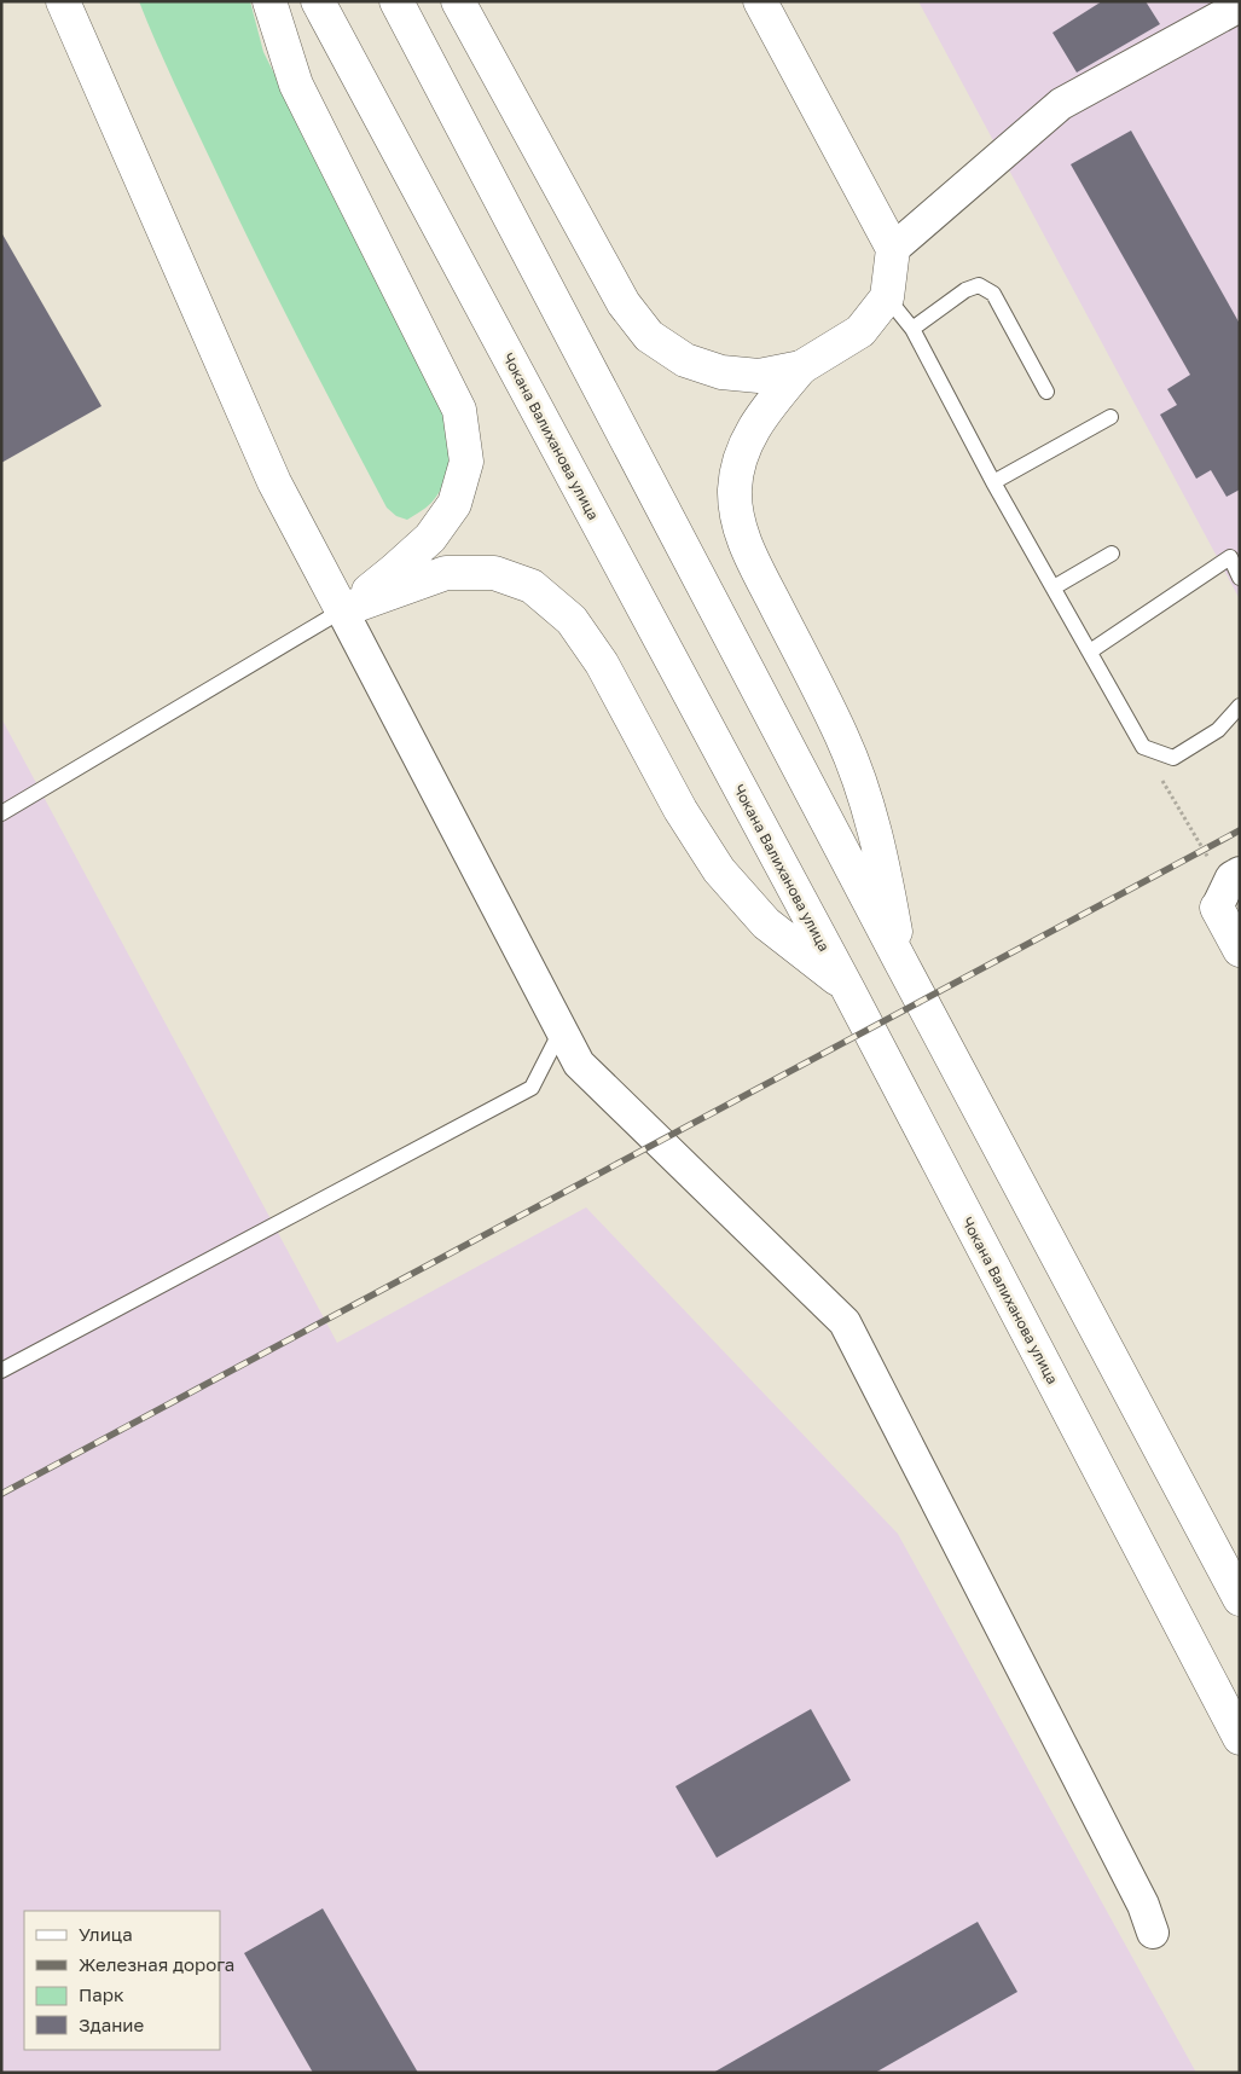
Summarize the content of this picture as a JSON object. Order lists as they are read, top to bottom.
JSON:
{
  "streets": {
    "main road": ["Чокана Валиханова улица"]
  },
  "legend": [
    "Улица",
    "Железная дорога",
    "Парк",
    "Здание"
  ]
}
